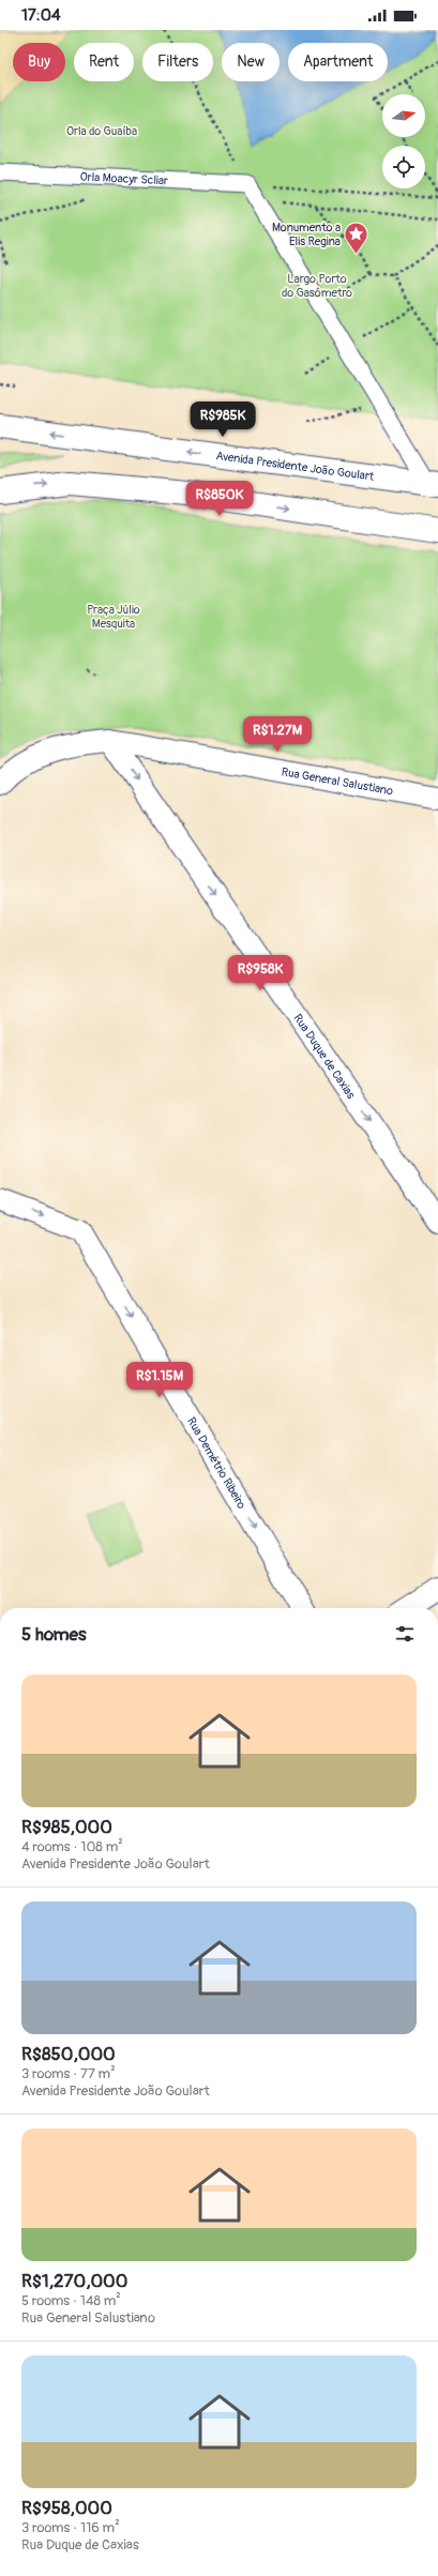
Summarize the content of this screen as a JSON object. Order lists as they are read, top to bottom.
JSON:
{
  "streets": {
    "main road": ["Avenida Presidente João Goulart"],
    "street": [
      "Orla Moacyr Scliar",
      "Rua General Salustiano",
      "Rua Duque de Caxias",
      "Rua Demétrio Ribeiro"
    ]
  },
  "crossings": [
    ["Rua General Salustiano", "Rua Duque de Caxias"]
  ],
  "one_way": ["Rua Duque de Caxias", "Rua Demétrio Ribeiro"],
  "parks": ["Orla do Guaíba", "Largo Porto do Gasômetro", "Praça Júlio Mesquita"],
  "places": {
    "place": ["Monumento a Elis Regina"]
  },
  "north": "right",
  "page": {
    "status": "17:04",
    "chip": [
      "Buy",
      "Rent",
      "Filters",
      "New",
      "Apartment"
    ],
    "price": [
      "R$985K",
      "R$850K",
      "R$1.27M",
      "R$958K",
      "R$1.15M"
    ],
    "heading": "5 homes",
    "list": [
      {
        "name": "R$985,000",
        "note": "4 rooms · 108 m² · Avenida Presidente João Goulart"
      },
      {
        "name": "R$850,000",
        "note": "3 rooms · 77 m² · Avenida Presidente João Goulart"
      },
      {
        "name": "R$1,270,000",
        "note": "5 rooms · 148 m² · Rua General Salustiano"
      },
      {
        "name": "R$958,000",
        "note": "3 rooms · 116 m² · Rua Duque de Caxias"
      }
    ]
  }
}
